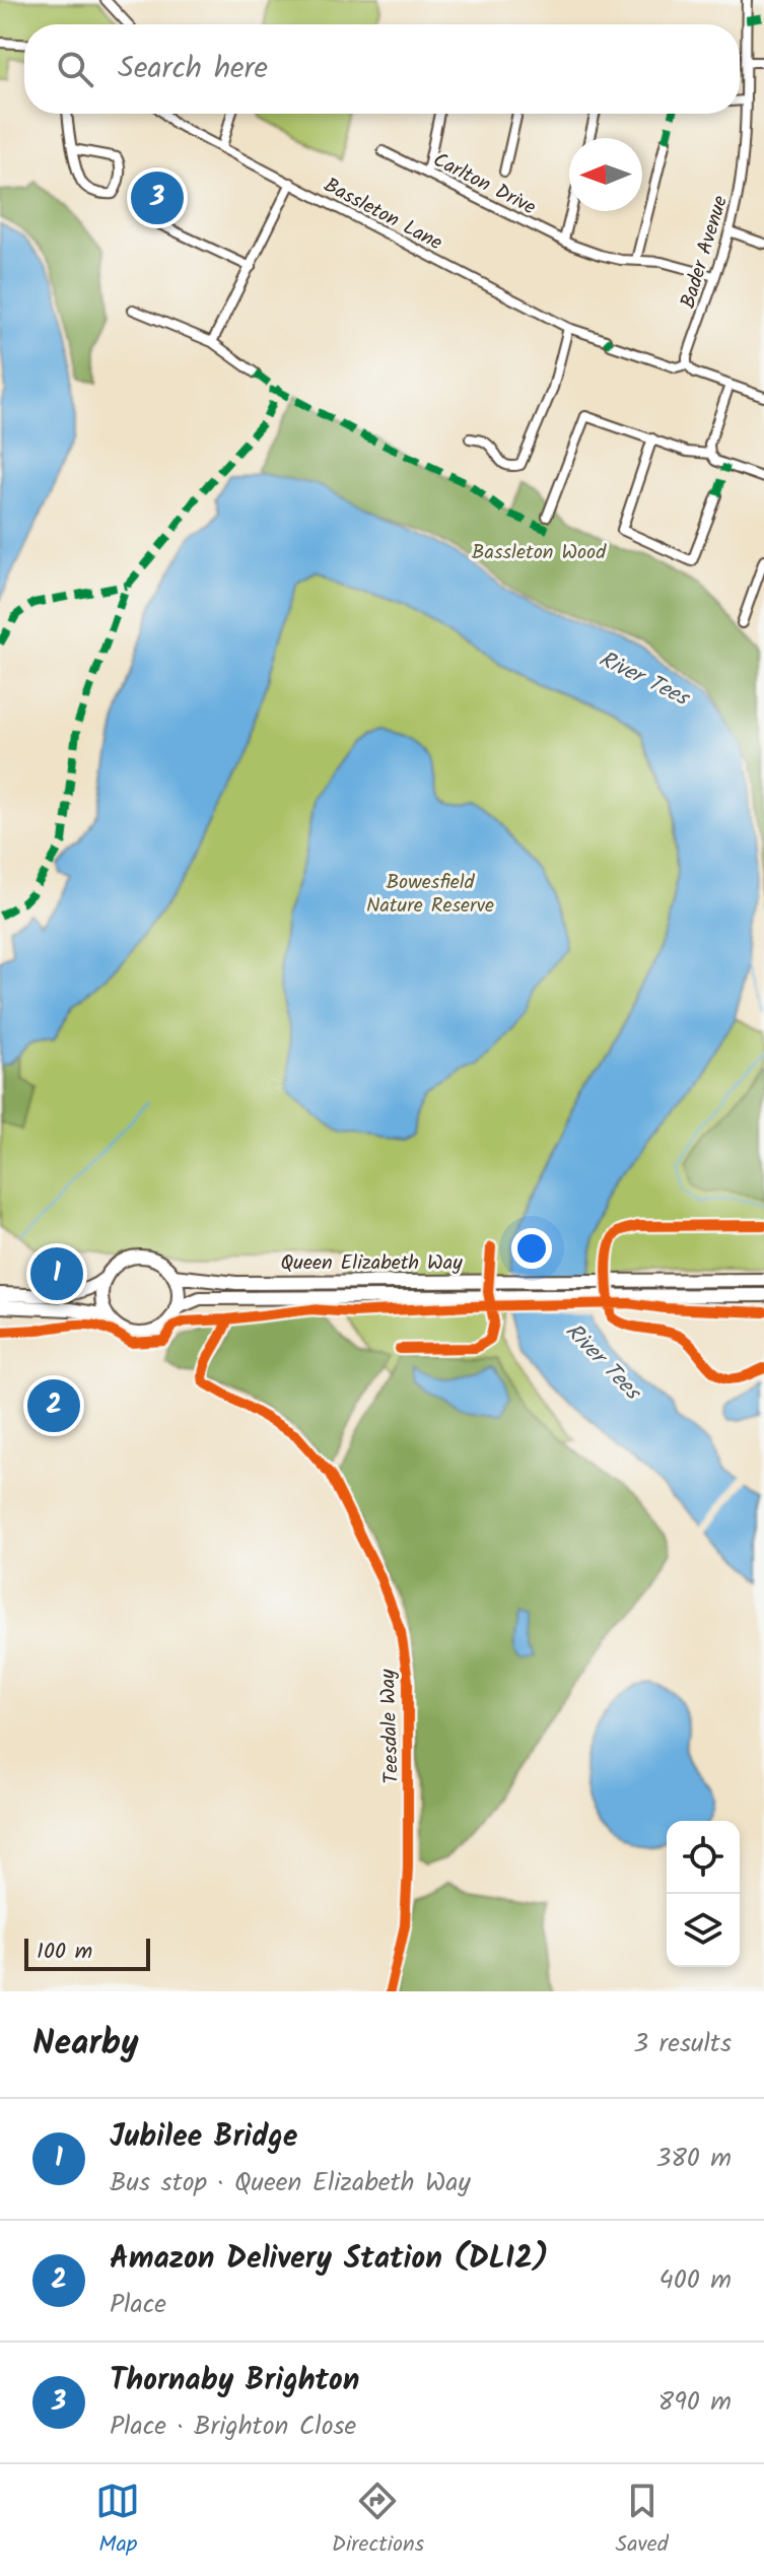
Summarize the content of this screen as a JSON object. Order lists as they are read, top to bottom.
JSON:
{
  "streets": {
    "street": [
      "Carlton Drive",
      "Bassleton Lane",
      "Bader Avenue",
      "Queen Elizabeth Way"
    ],
    "cycle path": ["Teesdale Way"]
  },
  "crossings": [
    ["Carlton Drive", "Bader Avenue"],
    ["Bassleton Lane", "Bader Avenue"]
  ],
  "water": ["River Tees"],
  "parks": ["Bassleton Wood", "Bowesfield Nature Reserve"],
  "scale_bar": "100 m",
  "north": "left",
  "page": {
    "search": "Search here",
    "pins": ["3", "1", "2"],
    "scale": "100 m",
    "heading": ["Nearby", "3 results"],
    "list": [
      {
        "mark": "1",
        "name": "Jubilee Bridge",
        "note": "Bus stop · Queen Elizabeth Way",
        "value": "380 m"
      },
      {
        "mark": "2",
        "name": "Amazon Delivery Station (DLI2)",
        "note": "Place",
        "value": "400 m"
      },
      {
        "mark": "3",
        "name": "Thornaby Brighton",
        "note": "Place · Brighton Close",
        "value": "890 m"
      }
    ],
    "nav": ["Map", "Directions", "Saved"]
  }
}
